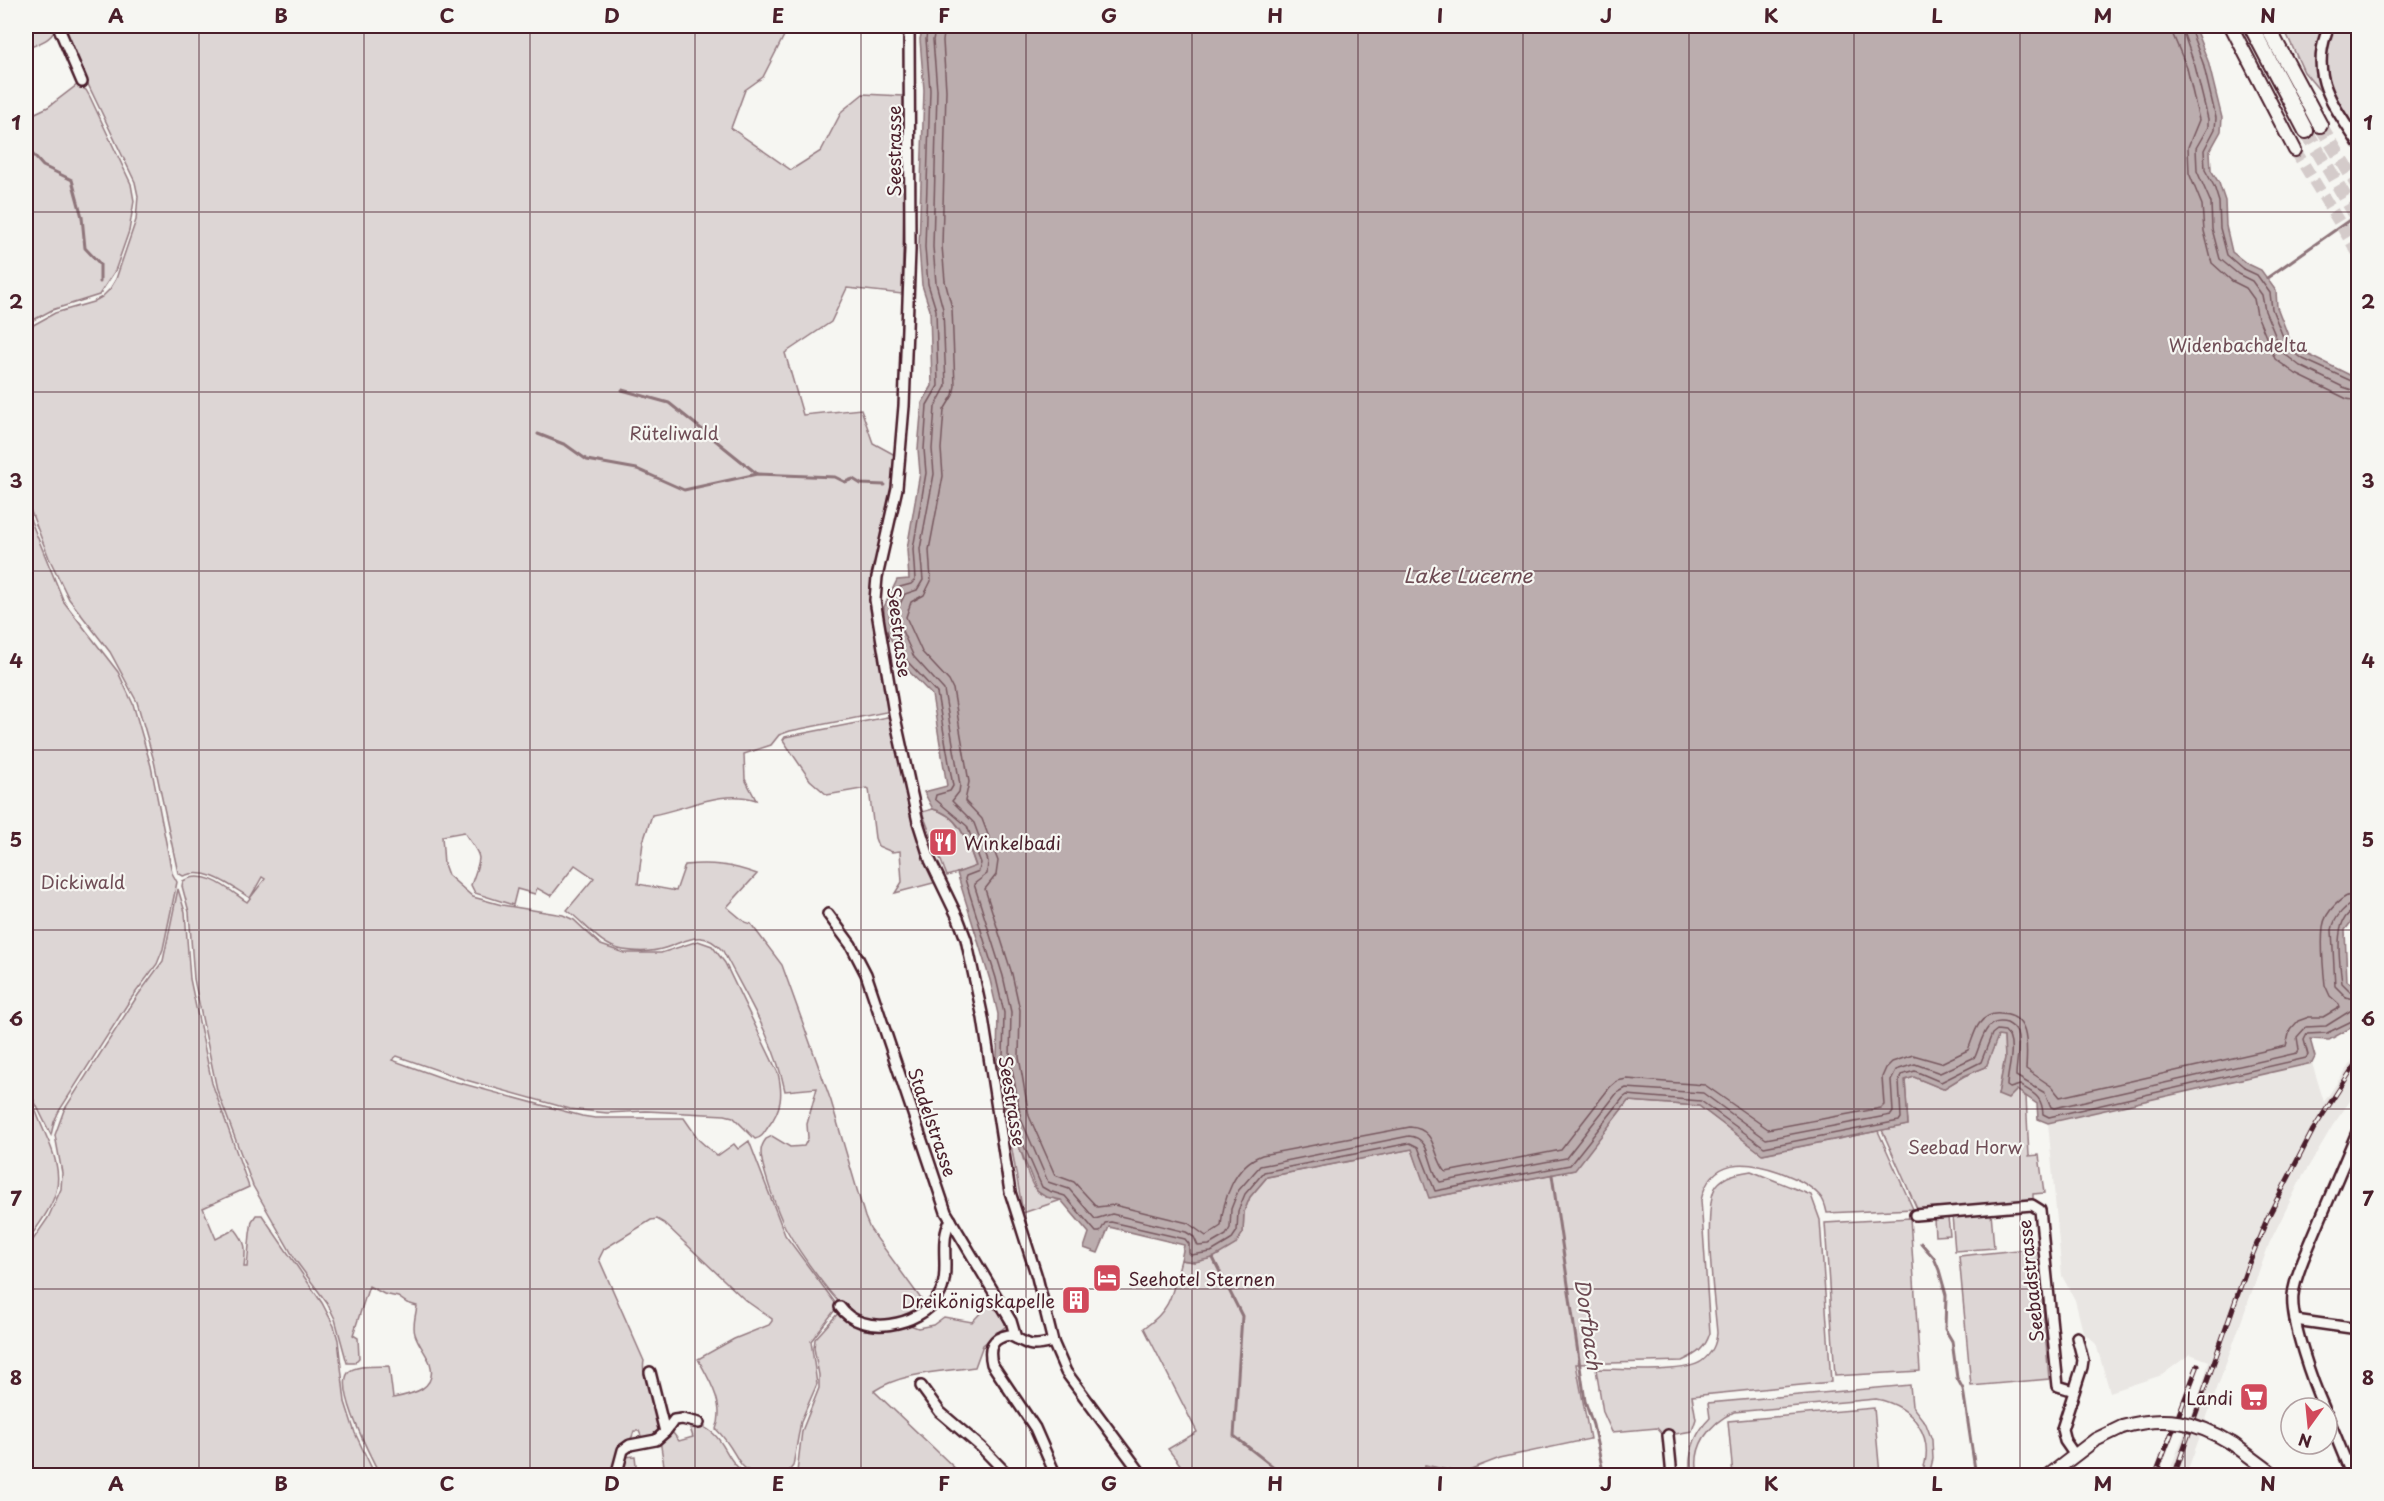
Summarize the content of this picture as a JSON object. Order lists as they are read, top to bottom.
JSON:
{
  "streets": {
    "street": ["Seestrasse", "Stadelstrasse", "Seebadstrasse"]
  },
  "water": ["Lake Lucerne", "Dorfbach"],
  "parks": [
    "Widenbachdelta",
    "Rüteliwald",
    "Dickiwald",
    "Seebad Horw"
  ],
  "places": {
    "restaurant": ["Winkelbadi"],
    "hotel": ["Seehotel Sternen"],
    "building": ["Dreikönigskapelle"],
    "supermarket": ["Landi"]
  },
  "north": "bottom",
  "grid": {
    "columns": [
      "A",
      "B",
      "C",
      "D",
      "E",
      "F",
      "G",
      "H",
      "I",
      "J",
      "K",
      "L",
      "M",
      "N"
    ],
    "rows": [
      "1",
      "2",
      "3",
      "4",
      "5",
      "6",
      "7",
      "8"
    ]
  }
}
